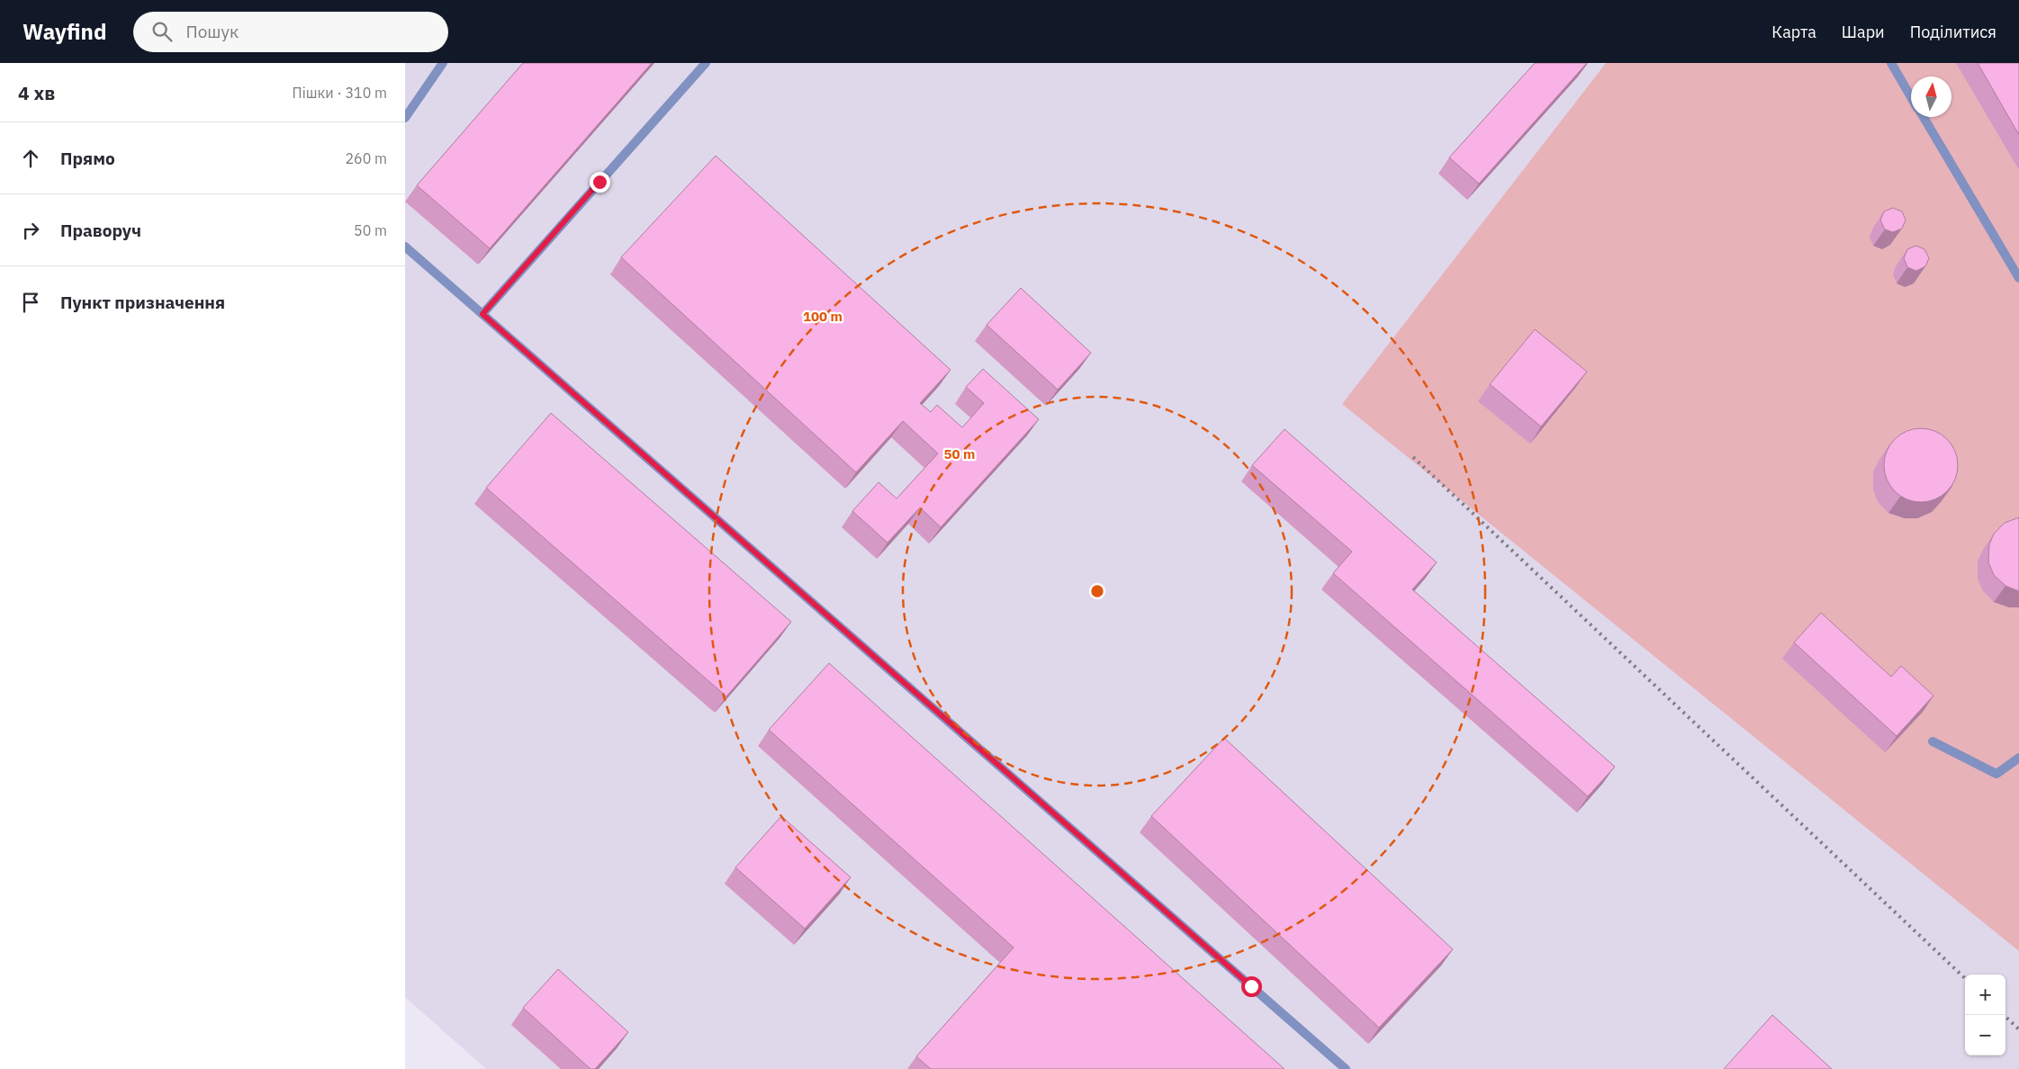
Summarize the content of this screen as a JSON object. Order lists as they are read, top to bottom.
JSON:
{
  "north": "top",
  "page": {
    "header": "Wayfind",
    "search": "Пошук",
    "nav": ["Карта", "Шари", "Поділитися"],
    "heading": ["4 хв", "Пішки · 310 m"],
    "list": [
      ["Прямо", "260 m"],
      ["Праворуч", "50 m"],
      "Пункт призначення"
    ],
    "map_buttons": ["+", "−"]
  },
  "rings": ["100 m", "50 m"]
}
